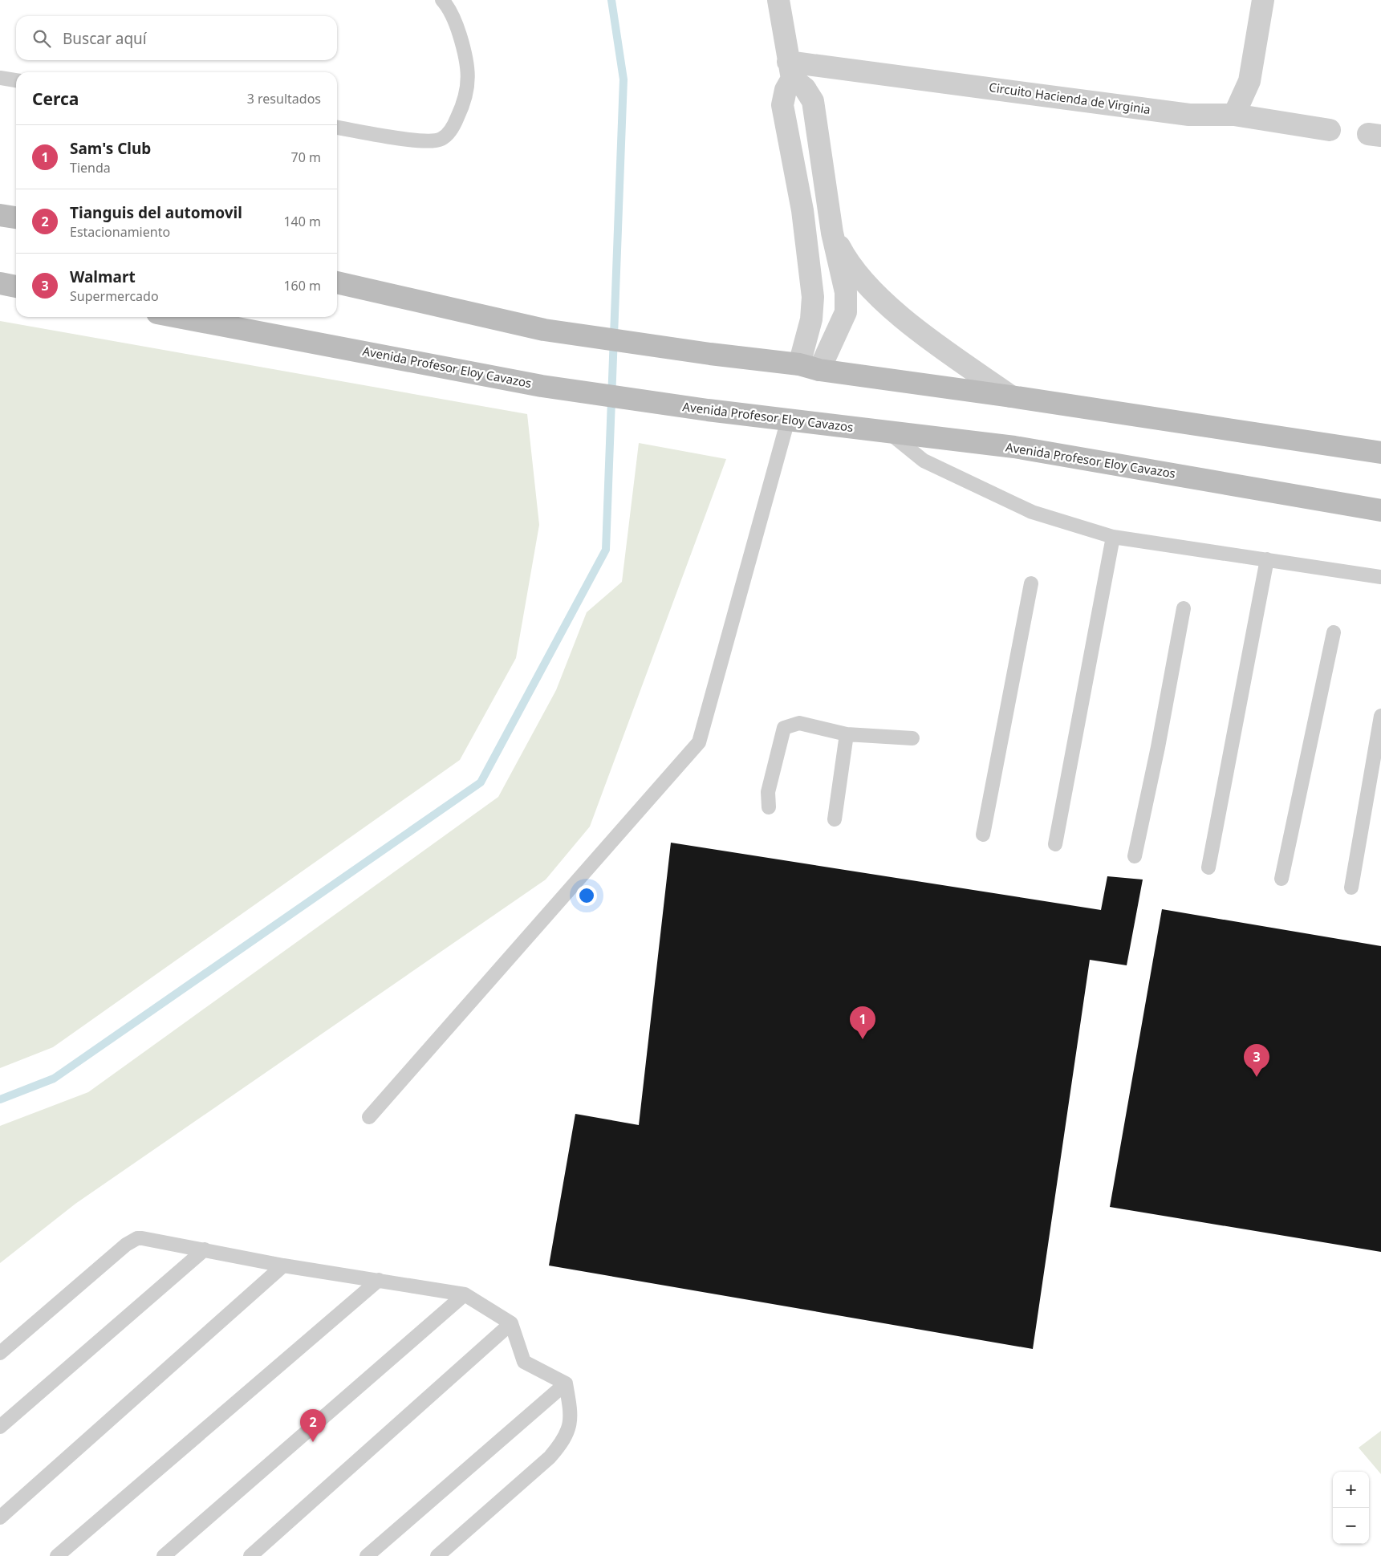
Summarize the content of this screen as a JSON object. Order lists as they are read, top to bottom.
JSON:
{
  "streets": {
    "main road": ["Avenida Profesor Eloy Cavazos"],
    "street": ["Circuito Hacienda de Virginia"]
  },
  "page": {
    "search": "Buscar aquí",
    "heading": ["Cerca", "3 resultados"],
    "list": [
      {
        "mark": "1",
        "name": "Sam's Club",
        "note": "Tienda",
        "value": "70 m"
      },
      {
        "mark": "2",
        "name": "Tianguis del automovil",
        "note": "Estacionamiento",
        "value": "140 m"
      },
      {
        "mark": "3",
        "name": "Walmart",
        "note": "Supermercado",
        "value": "160 m"
      }
    ],
    "pins": ["1", "3", "2"],
    "map_buttons": ["+", "−"]
  }
}
